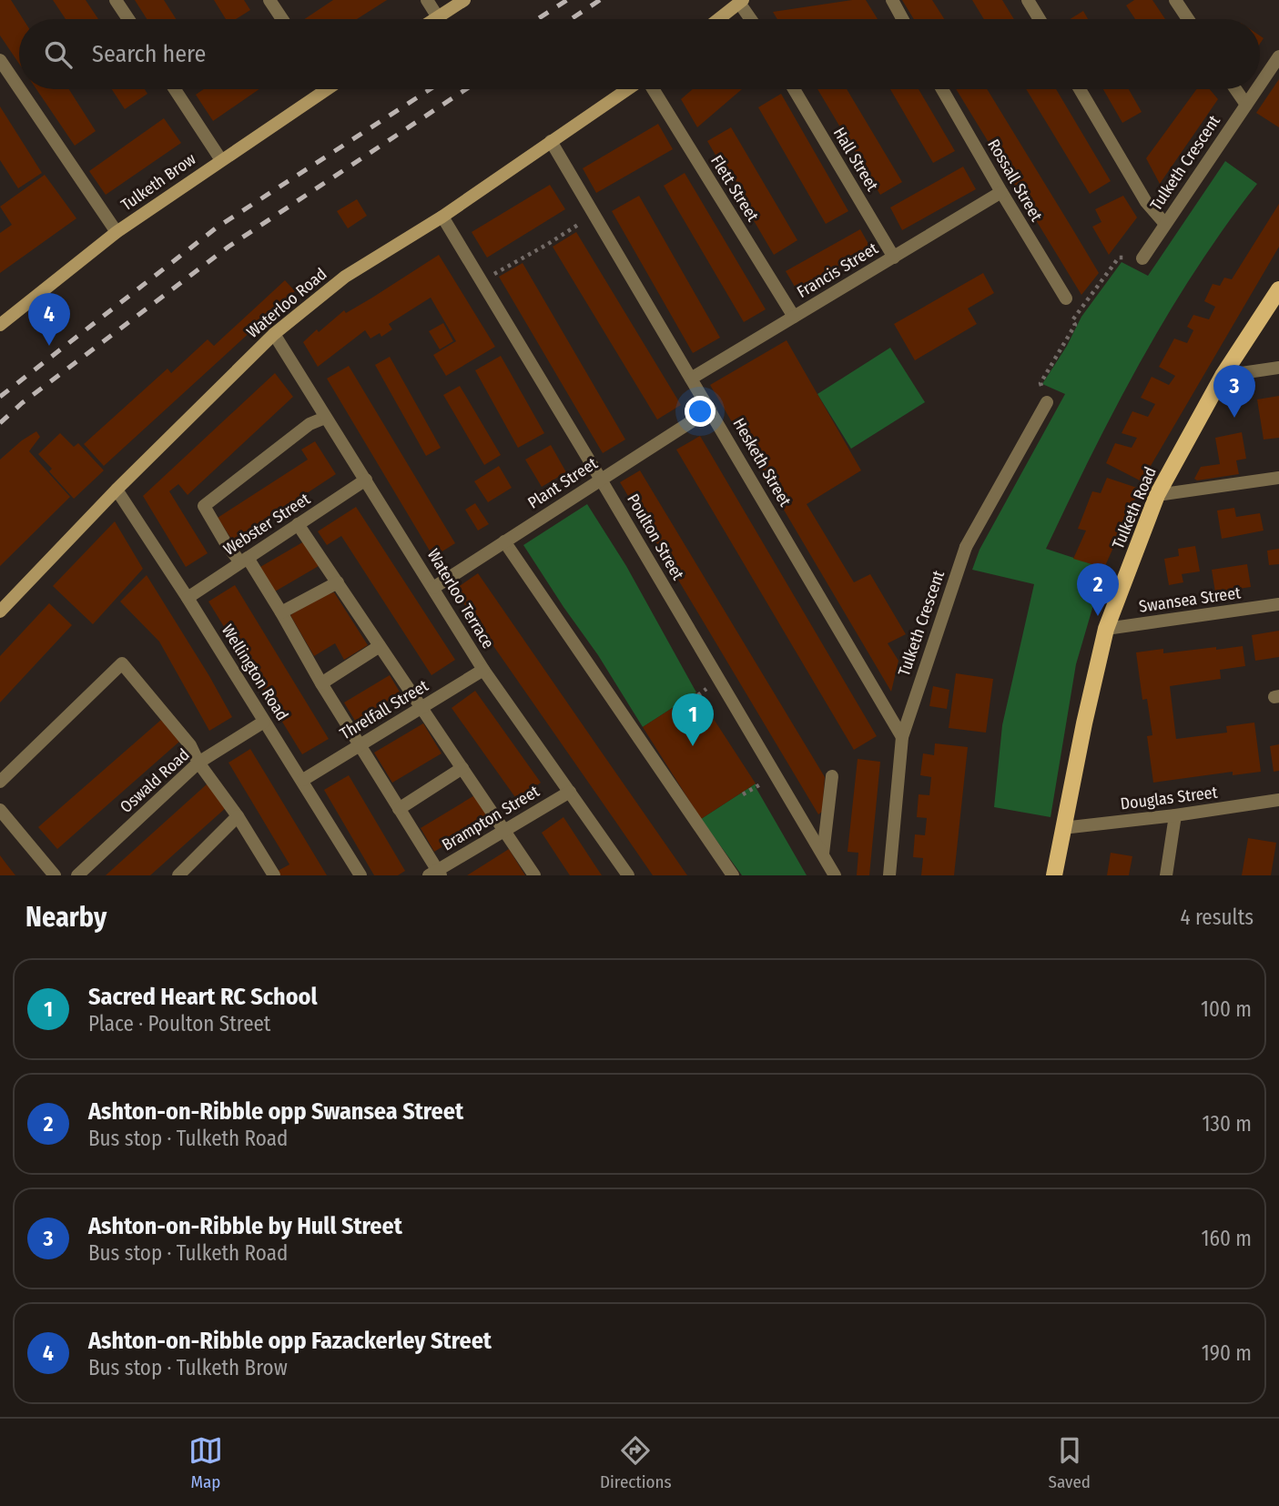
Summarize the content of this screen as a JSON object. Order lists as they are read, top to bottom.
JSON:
{
  "streets": {
    "main road": ["Tulketh Road"],
    "street": [
      "Hall Street",
      "Tulketh Crescent",
      "Rossall Street",
      "Tulketh Brow",
      "Flett Street",
      "Francis Street",
      "Waterloo Road",
      "Hesketh Street",
      "Plant Street",
      "Webster Street",
      "Poulton Street",
      "Waterloo Terrace",
      "Swansea Street",
      "Wellington Road",
      "Threlfall Street",
      "Oswald Road",
      "Douglas Street",
      "Brampton Street"
    ]
  },
  "crossings": [
    ["Hall Street", "Francis Street"],
    ["Tulketh Crescent", "Hesketh Street"],
    ["Rossall Street", "Francis Street"],
    ["Flett Street", "Francis Street"],
    ["Francis Street", "Hesketh Street"],
    ["Waterloo Road", "Hesketh Street"],
    ["Waterloo Road", "Poulton Street"],
    ["Waterloo Road", "Waterloo Terrace"],
    ["Waterloo Road", "Wellington Road"],
    ["Hesketh Street", "Plant Street"],
    ["Plant Street", "Poulton Street"],
    ["Plant Street", "Waterloo Terrace"],
    ["Tulketh Road", "Swansea Street"],
    ["Tulketh Road", "Douglas Street"],
    ["Webster Street", "Waterloo Terrace"],
    ["Webster Street", "Wellington Road"],
    ["Waterloo Terrace", "Threlfall Street"],
    ["Waterloo Terrace", "Brampton Street"],
    ["Wellington Road", "Threlfall Street"],
    ["Wellington Road", "Oswald Road"]
  ],
  "page": {
    "search": "Search here",
    "pins": [
      "4",
      "3",
      "2",
      "1"
    ],
    "heading": ["Nearby", "4 results"],
    "list": [
      {
        "mark": "1",
        "name": "Sacred Heart RC School",
        "note": "Place · Poulton Street",
        "value": "100 m"
      },
      {
        "mark": "2",
        "name": "Ashton-on-Ribble opp Swansea Street",
        "note": "Bus stop · Tulketh Road",
        "value": "130 m"
      },
      {
        "mark": "3",
        "name": "Ashton-on-Ribble by Hull Street",
        "note": "Bus stop · Tulketh Road",
        "value": "160 m"
      },
      {
        "mark": "4",
        "name": "Ashton-on-Ribble opp Fazackerley Street",
        "note": "Bus stop · Tulketh Brow",
        "value": "190 m"
      }
    ],
    "nav": ["Map", "Directions", "Saved"]
  }
}
